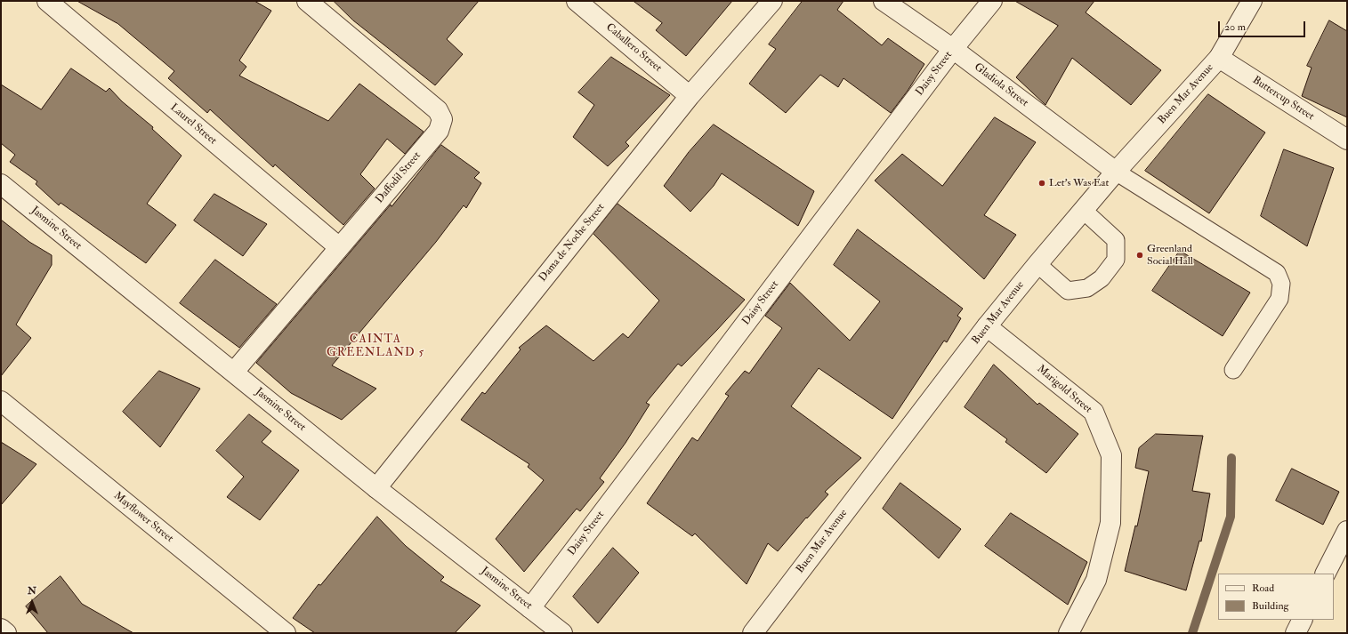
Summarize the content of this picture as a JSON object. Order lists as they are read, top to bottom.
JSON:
{
  "streets": {
    "street": [
      "Caballero Street",
      "Daisy Street",
      "Gladiola Street",
      "Buen Mar Avenue",
      "Buttercup Street",
      "Laurel Street",
      "Daffodil Street",
      "Jasmine Street",
      "Dama de Noche Street",
      "Marigold Street",
      "Mayflower Street"
    ]
  },
  "crossings": [
    ["Caballero Street", "Dama de Noche Street"],
    ["Daisy Street", "Gladiola Street"],
    ["Daisy Street", "Jasmine Street"],
    ["Gladiola Street", "Buen Mar Avenue"],
    ["Buen Mar Avenue", "Buttercup Street"],
    ["Buen Mar Avenue", "Marigold Street"],
    ["Laurel Street", "Daffodil Street"],
    ["Daffodil Street", "Jasmine Street"],
    ["Jasmine Street", "Dama de Noche Street"]
  ],
  "districts": ["CAINTA GREENLAND 5"],
  "places": ["Let's Was Eat", "Greenland Social Hall"],
  "legend": ["Road", "Building"],
  "scale_bar": "20 m",
  "north": "top"
}
